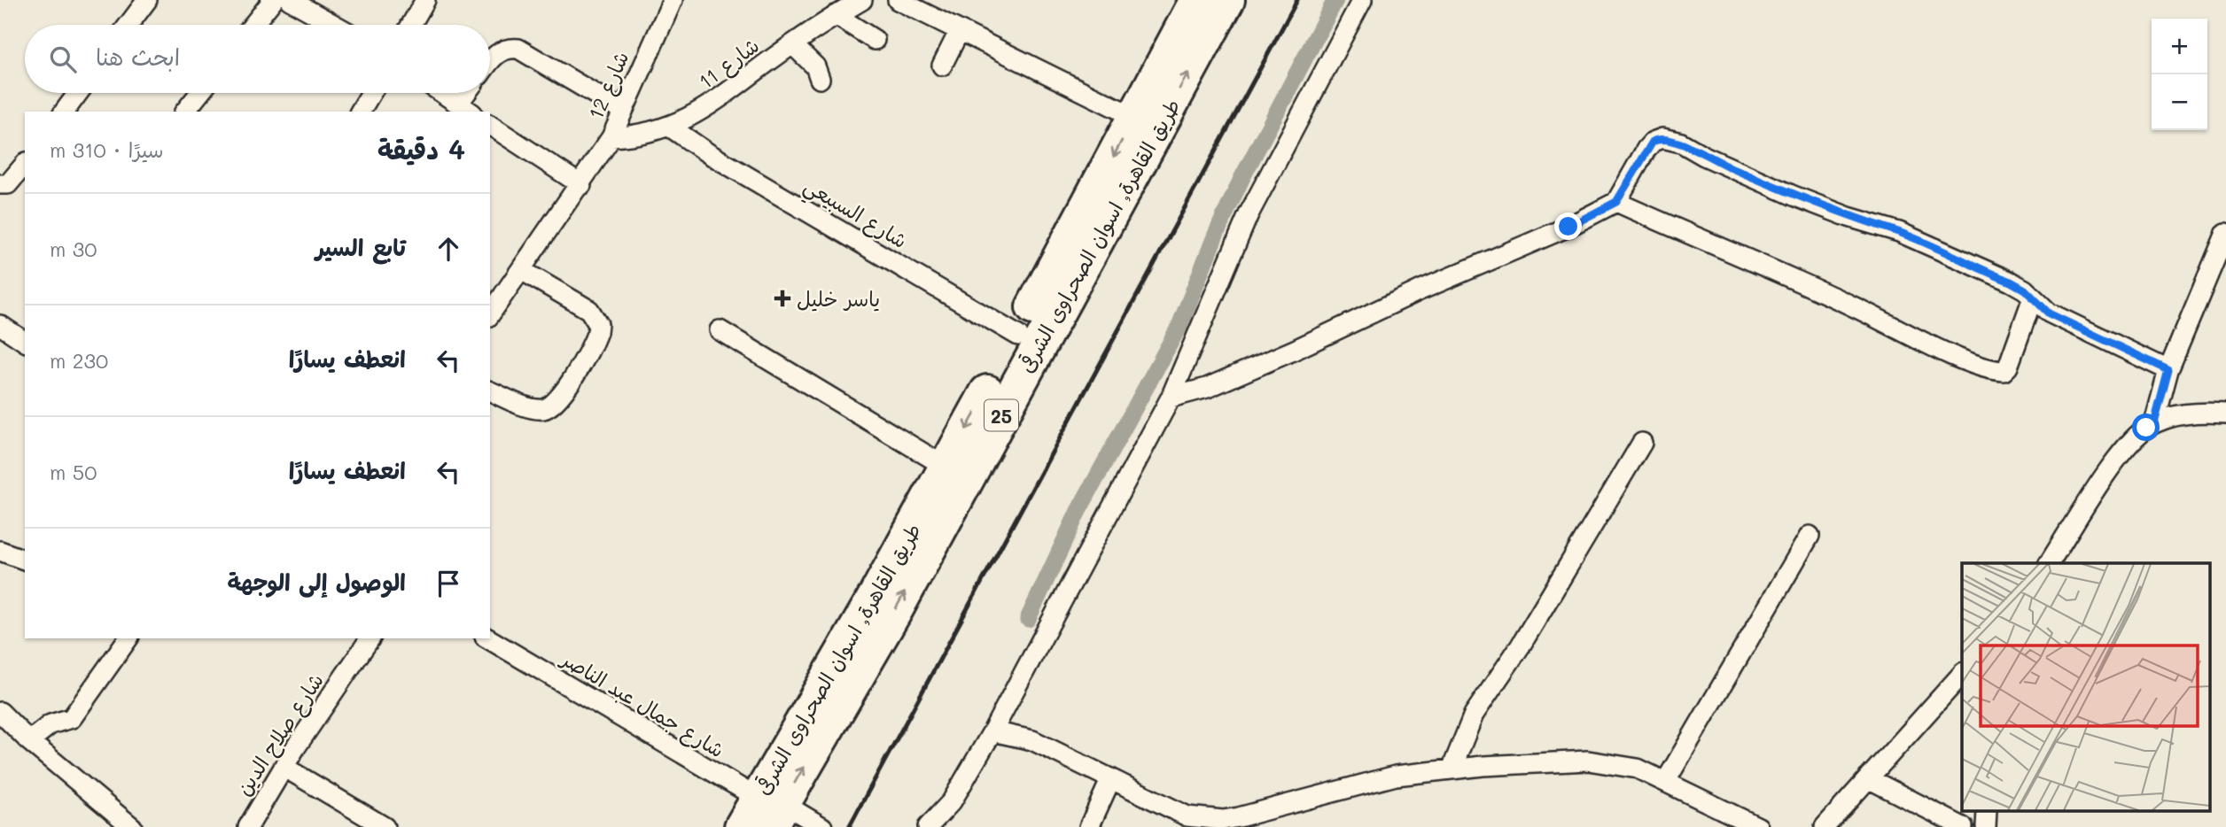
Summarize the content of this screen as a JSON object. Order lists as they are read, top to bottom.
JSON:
{
  "streets": {
    "highway": ["طريق القاهرة, اسوان الصحراوى الشرقى", "25"],
    "street": [
      "شارع 11",
      "شارع 12",
      "شارع السبيعي",
      "شارع جمال عبد الناصر",
      "شارع صلاح الدين"
    ]
  },
  "crossings": [
    ["شارع 11", "شارع 12"],
    ["شارع 11", "شارع السبيعي"],
    ["شارع السبيعي", "طريق القاهرة, اسوان الصحراوى الشرقى"],
    ["طريق القاهرة, اسوان الصحراوى الشرقى", "شارع جمال عبد الناصر"]
  ],
  "places": {
    "health": ["ياسر خليل"]
  },
  "page": {
    "map_buttons": ["+", "−"],
    "search": "ابحث هنا",
    "heading": ["4 دقيقة", "سيرًا · 310 m"],
    "list": [
      ["تابع السير", "30 m"],
      ["انعطف يسارًا", "230 m"],
      ["انعطف يسارًا", "50 m"],
      "الوصول إلى الوجهة"
    ]
  }
}
